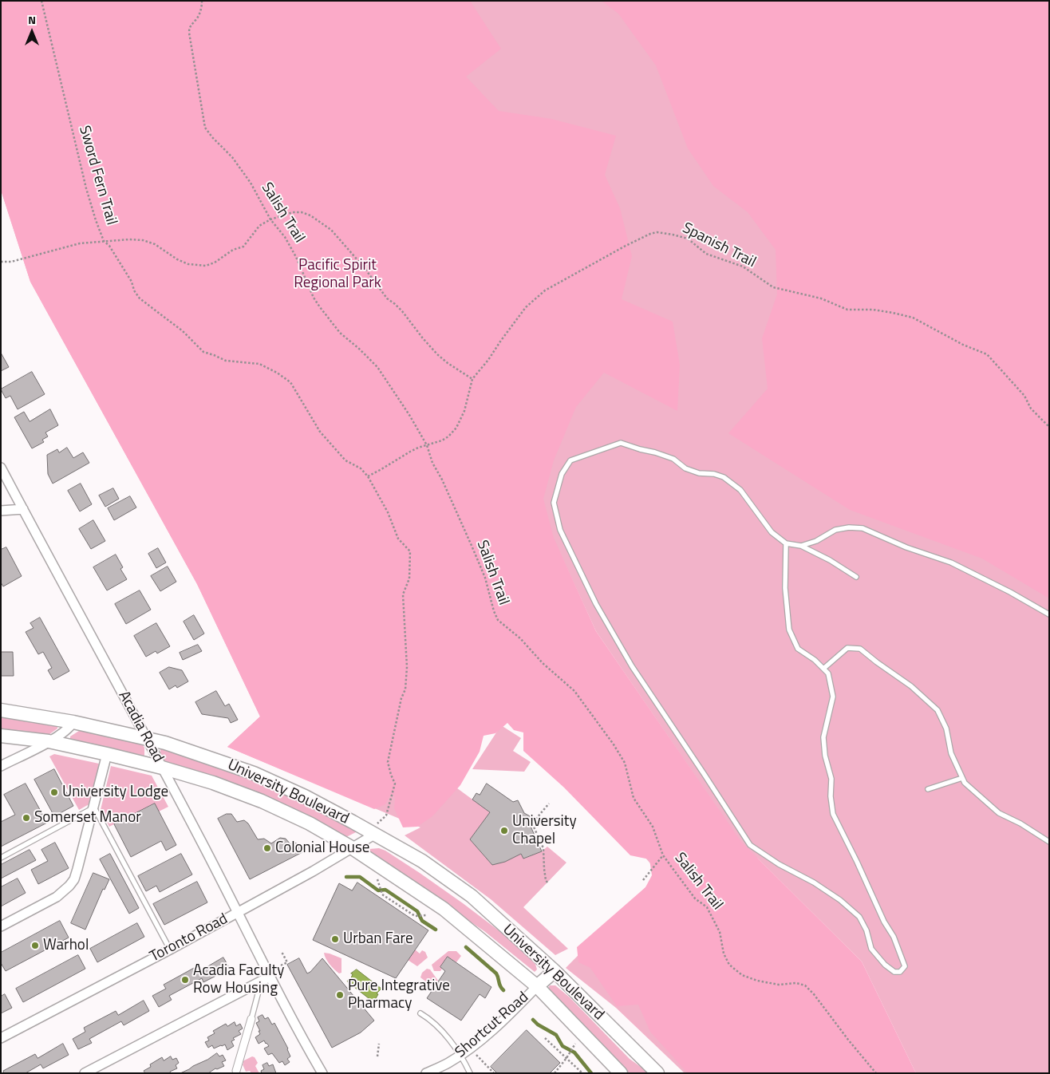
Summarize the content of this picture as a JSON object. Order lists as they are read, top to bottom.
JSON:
{
  "streets": {
    "main road": ["University Boulevard"],
    "street": ["Acadia Road", "Toronto Road", "Shortcut Road"],
    "path": ["Sword Fern Trail", "Salish Trail", "Spanish Trail"]
  },
  "crossings": [
    ["Sword Fern Trail", "Spanish Trail"],
    ["Sword Fern Trail", "University Boulevard"],
    ["Sword Fern Trail", "Toronto Road"],
    ["Salish Trail", "Spanish Trail"],
    ["Acadia Road", "University Boulevard"],
    ["Acadia Road", "Toronto Road"],
    ["University Boulevard", "Toronto Road"],
    ["University Boulevard", "Shortcut Road"]
  ],
  "parks": ["Pacific Spirit Regional Park"],
  "places": [
    "University Lodge",
    "Somerset Manor",
    "University Chapel",
    "Colonial House",
    "Urban Fare",
    "Warhol",
    "Acadia Faculty Row Housing",
    "Pure Integrative Pharmacy"
  ],
  "north": "top"
}
